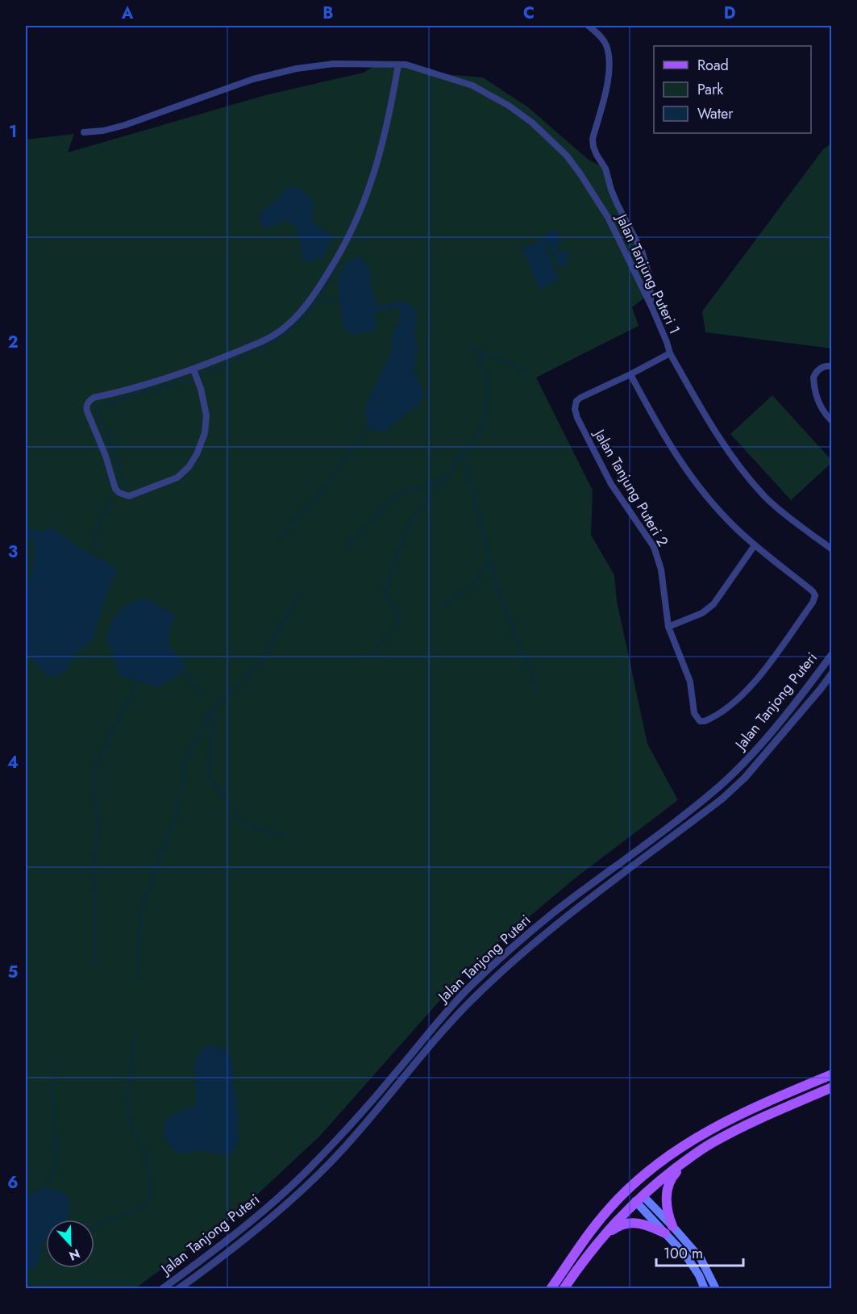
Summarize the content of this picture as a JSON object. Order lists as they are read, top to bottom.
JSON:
{
  "streets": {
    "street": ["Jalan Tanjung Puteri 1", "Jalan Tanjung Puteri 2", "Jalan Tanjong Puteri"]
  },
  "crossings": [
    ["Jalan Tanjung Puteri 1", "Jalan Tanjung Puteri 2"]
  ],
  "legend": ["Road", "Park", "Water"],
  "scale_bar": "100 m",
  "north": "bottom",
  "grid": {
    "columns": [
      "A",
      "B",
      "C",
      "D"
    ],
    "rows": [
      "1",
      "2",
      "3",
      "4",
      "5",
      "6"
    ]
  }
}
